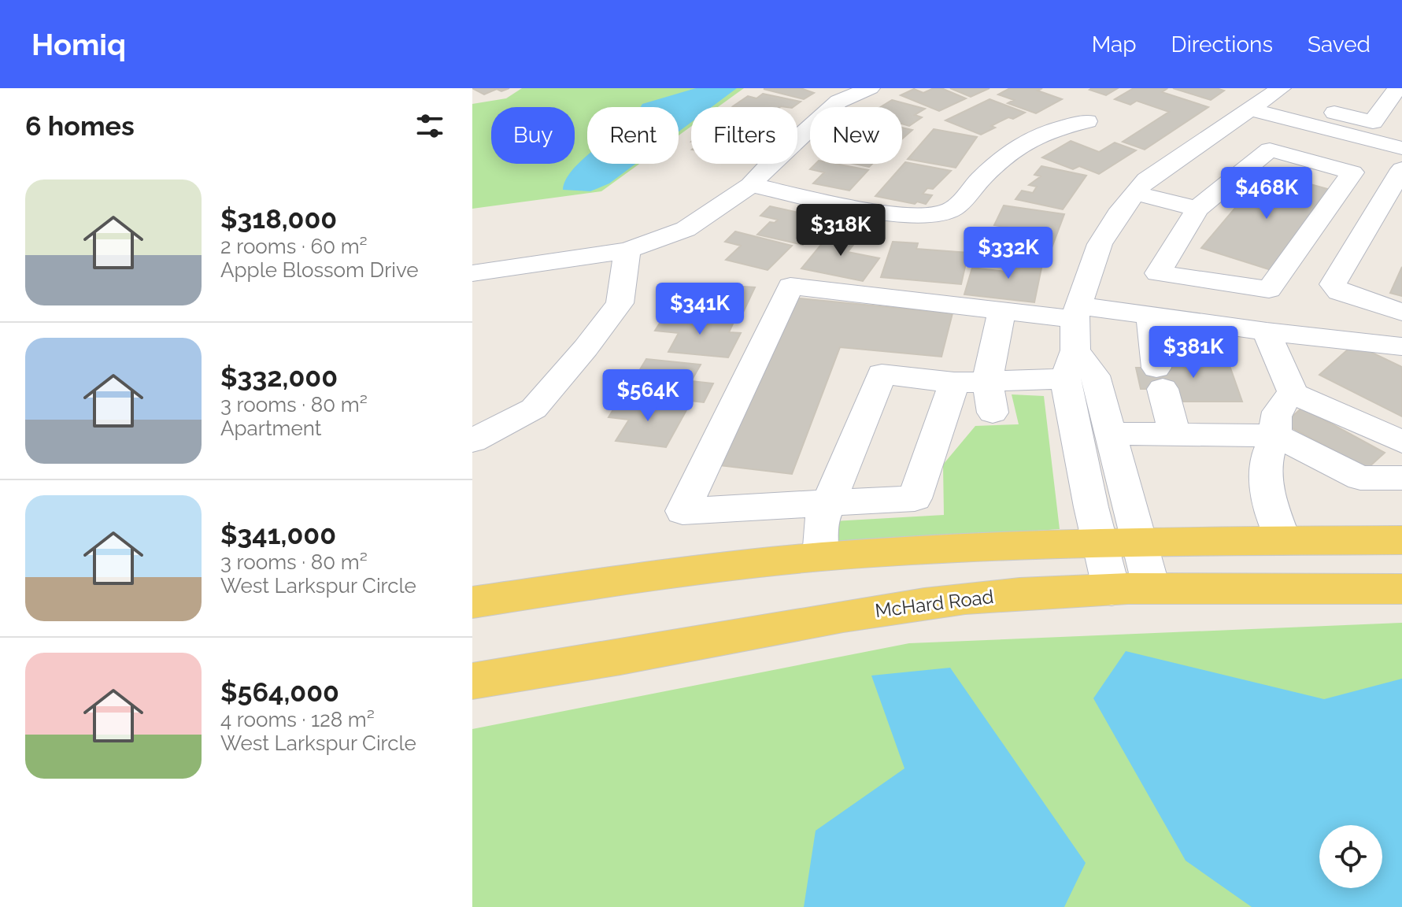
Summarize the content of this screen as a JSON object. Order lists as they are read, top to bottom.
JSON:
{
  "streets": {
    "main road": ["McHard Road"]
  },
  "page": {
    "header": "Homiq",
    "nav": ["Map", "Directions", "Saved"],
    "heading": "6 homes",
    "chip": [
      "Buy",
      "Rent",
      "Filters",
      "New"
    ],
    "list": [
      {
        "name": "$318,000",
        "note": "2 rooms · 60 m² · Apple Blossom Drive"
      },
      {
        "name": "$332,000",
        "note": "3 rooms · 80 m² · Apartment"
      },
      {
        "name": "$341,000",
        "note": "3 rooms · 80 m² · West Larkspur Circle"
      },
      {
        "name": "$564,000",
        "note": "4 rooms · 128 m² · West Larkspur Circle"
      }
    ],
    "price": [
      "$468K",
      "$318K",
      "$332K",
      "$341K",
      "$381K",
      "$564K"
    ]
  }
}
